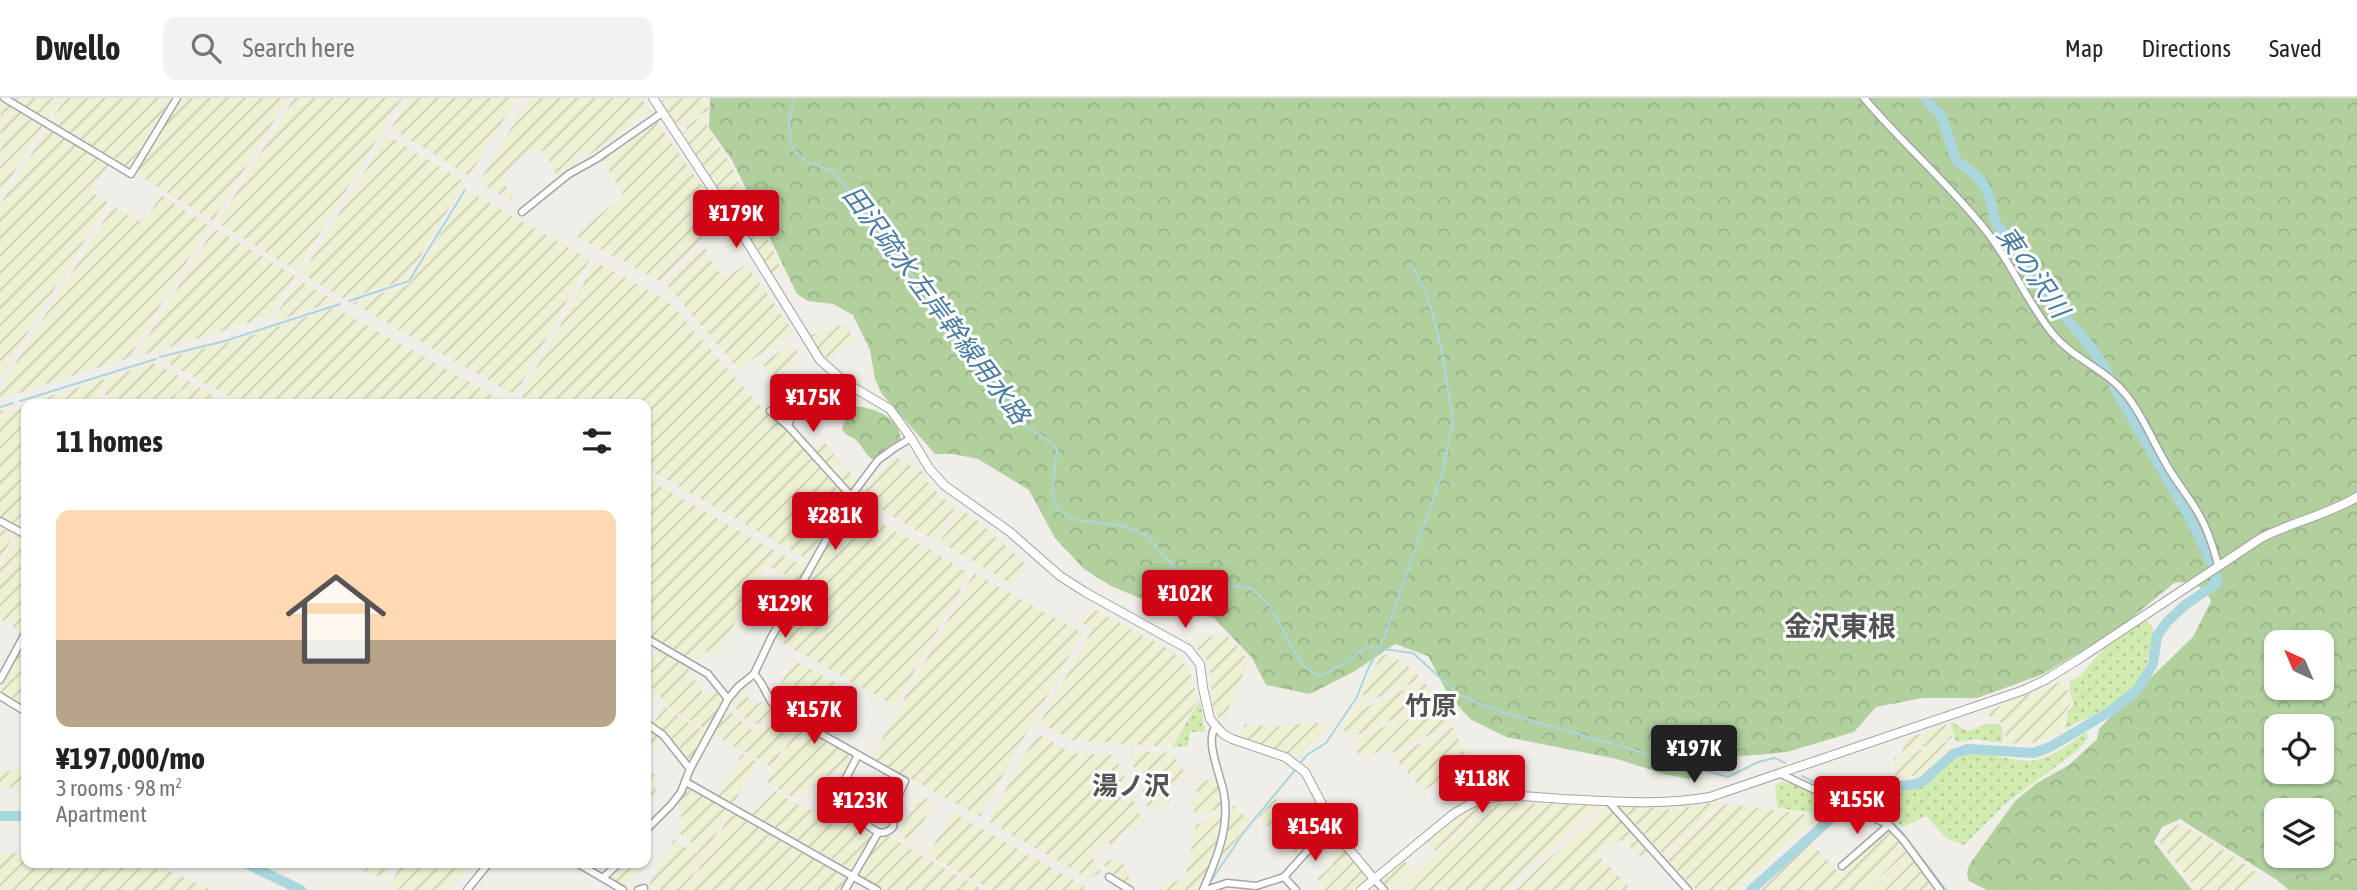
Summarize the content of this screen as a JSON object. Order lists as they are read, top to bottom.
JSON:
{
  "districts": ["金沢東根", "竹原", "湯ノ沢"],
  "water": ["東の沢川", "田沢疏水 左岸幹線用水路"],
  "north": "top left",
  "page": {
    "header": "Dwello",
    "search": "Search here",
    "nav": ["Map", "Directions", "Saved"],
    "price": [
      "¥179K",
      "¥175K",
      "¥281K",
      "¥102K",
      "¥129K",
      "¥157K",
      "¥197K",
      "¥118K",
      "¥155K",
      "¥123K",
      "¥154K"
    ],
    "heading": "11 homes",
    "list": [
      {
        "name": "¥197,000/mo",
        "note": "3 rooms · 98 m² · Apartment"
      }
    ]
  }
}
